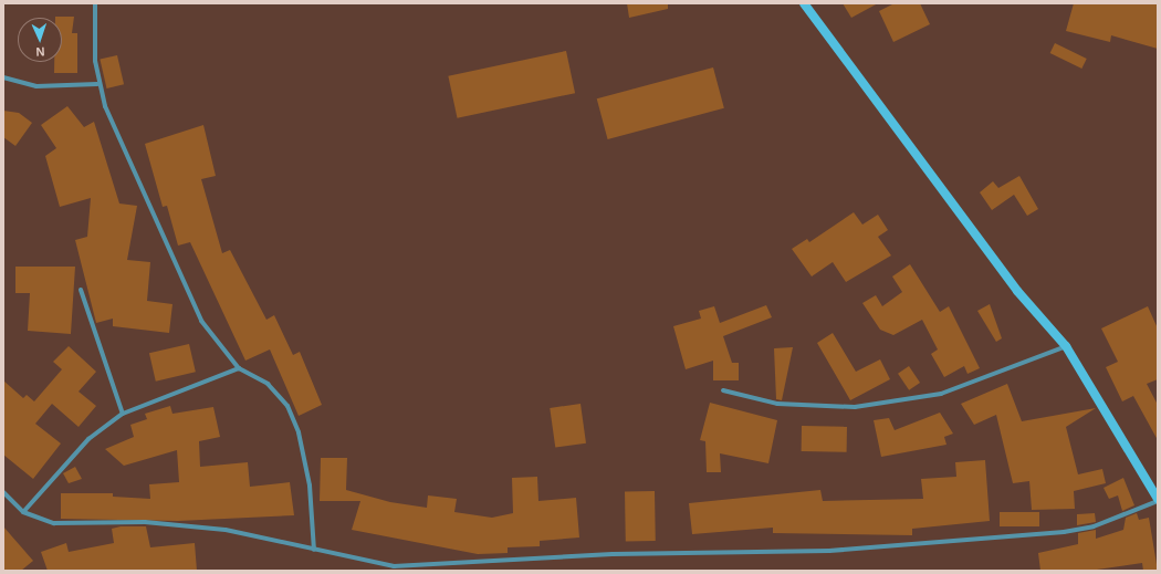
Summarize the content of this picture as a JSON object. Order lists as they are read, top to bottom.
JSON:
{
  "north": "bottom"
}
